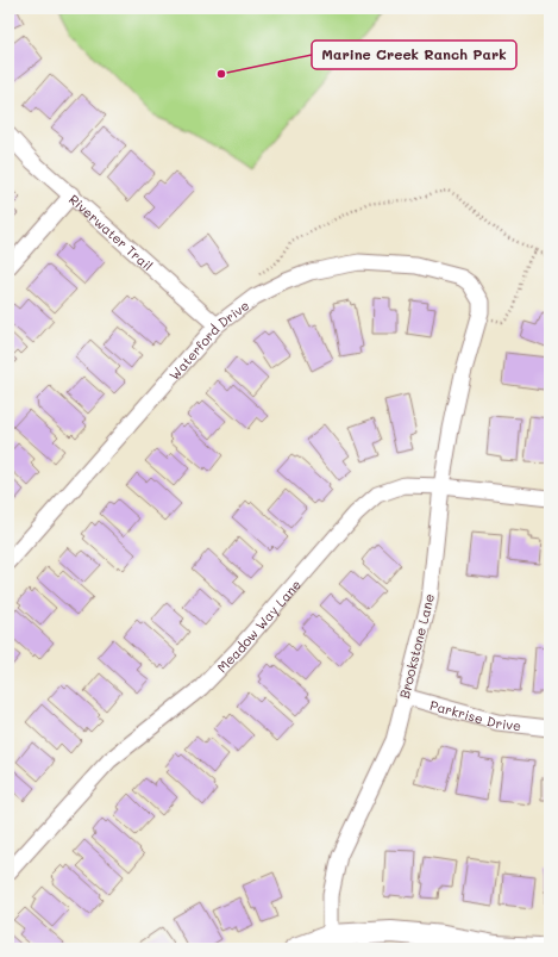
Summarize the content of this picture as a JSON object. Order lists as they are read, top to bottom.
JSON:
{
  "streets": {
    "street": [
      "Riverwater Trail",
      "Waterford Drive",
      "Meadow Way Lane",
      "Brookstone Lane",
      "Parkrise Drive"
    ]
  },
  "crossings": [
    ["Riverwater Trail", "Waterford Drive"],
    ["Waterford Drive", "Brookstone Lane"],
    ["Meadow Way Lane", "Brookstone Lane"],
    ["Brookstone Lane", "Parkrise Drive"]
  ],
  "places": ["Marine Creek Ranch Park"]
}
